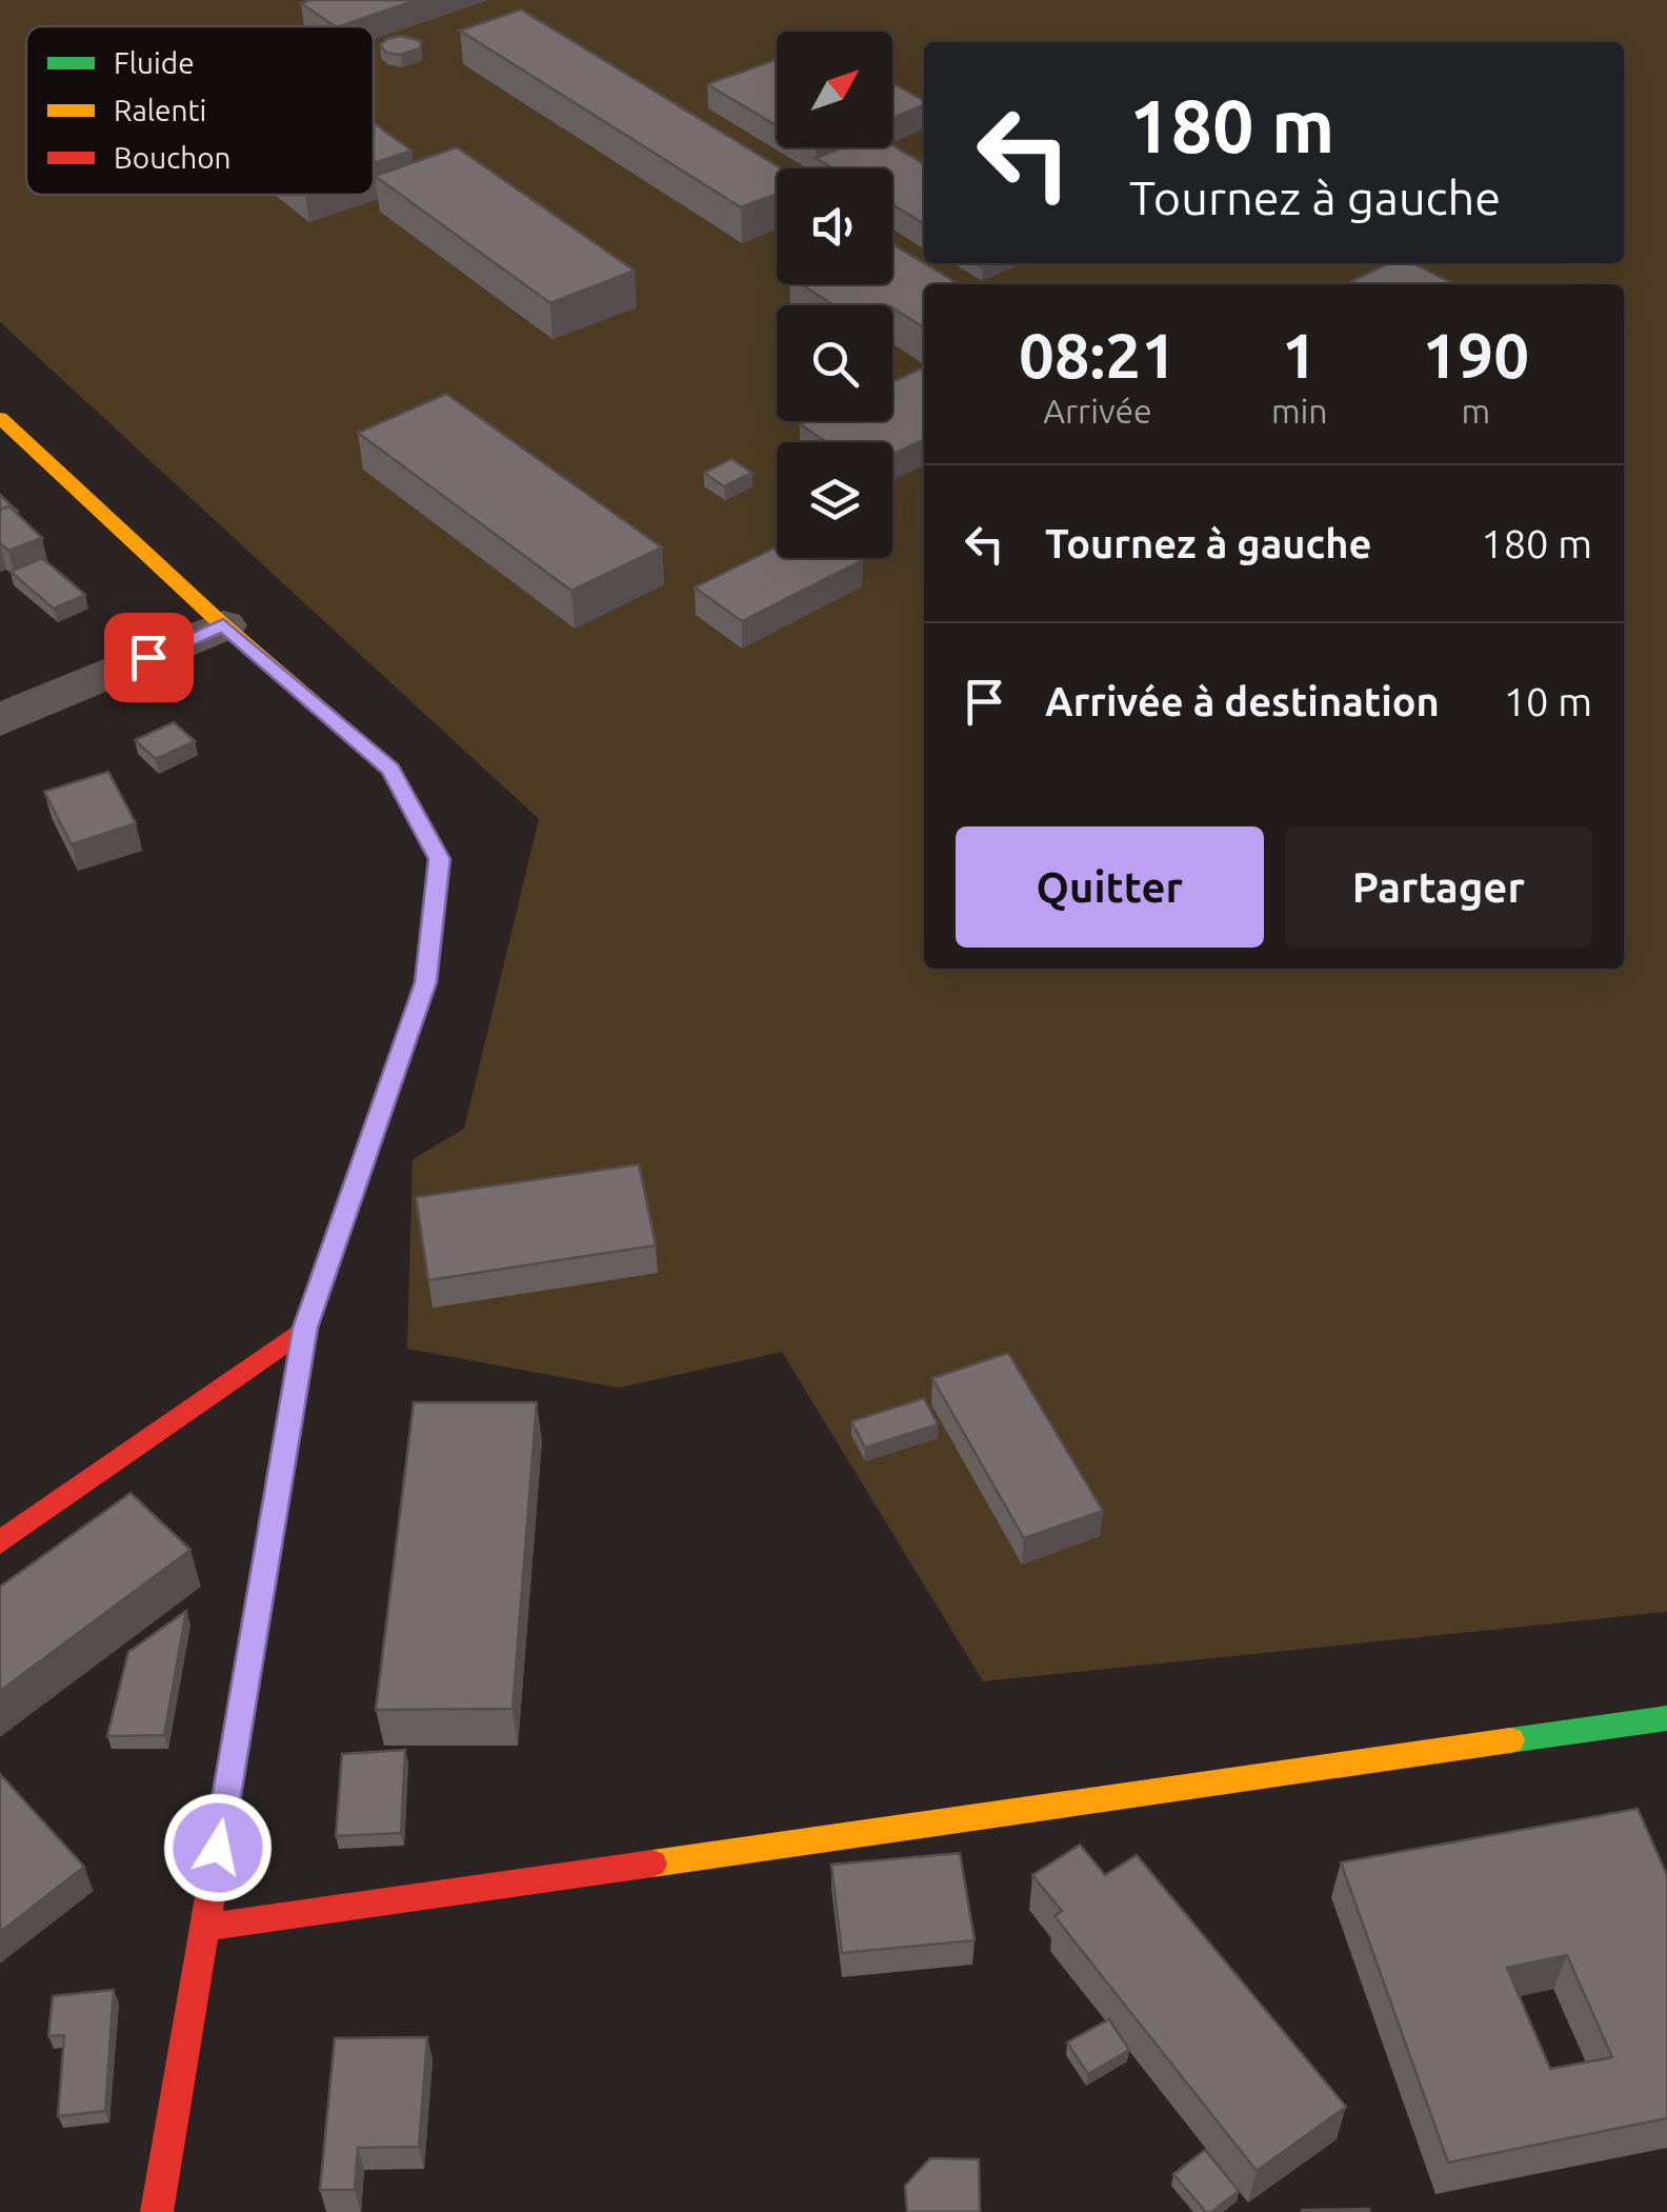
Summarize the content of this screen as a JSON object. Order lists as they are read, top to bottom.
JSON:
{
  "legend": ["Fluide", "Ralenti", "Bouchon"],
  "north": "top right",
  "page": {
    "turn": ["180 m", "Tournez à gauche"],
    "eta": [
      "08:21",
      "Arrivée",
      "1",
      "min",
      "190",
      "m"
    ],
    "list": [
      {
        "name": "Tournez à gauche",
        "value": "180 m"
      },
      {
        "name": "Arrivée à destination",
        "value": "10 m"
      }
    ],
    "buttons": ["Quitter", "Partager"]
  }
}
